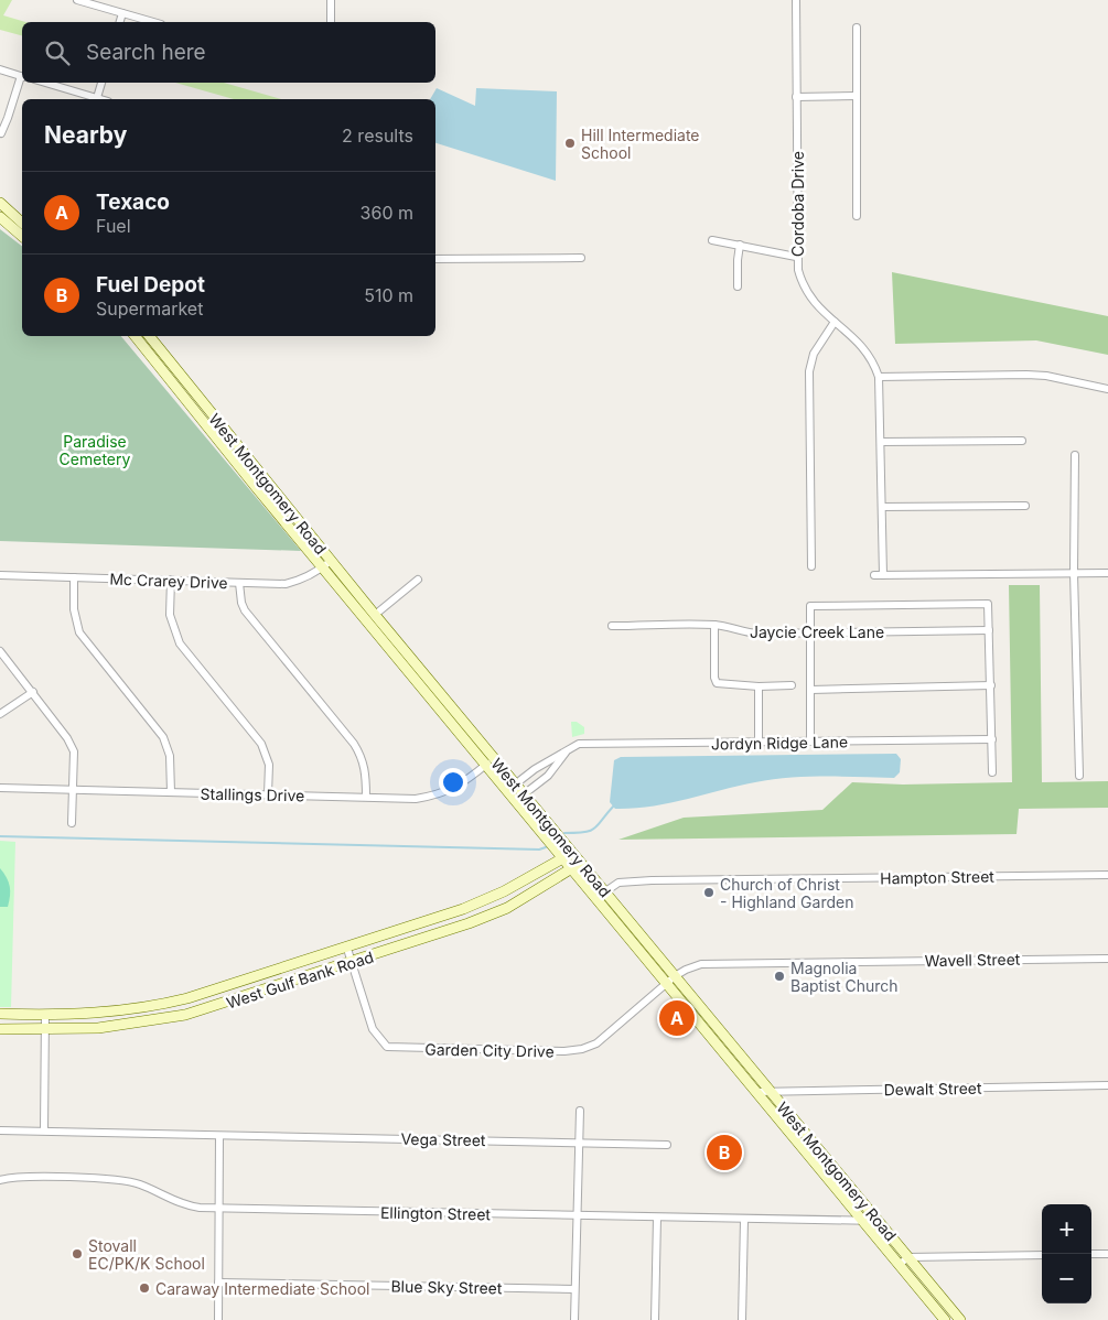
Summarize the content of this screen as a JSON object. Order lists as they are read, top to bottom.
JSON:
{
  "streets": {
    "main road": ["West Montgomery Road", "West Gulf Bank Road"],
    "street": [
      "Cordoba Drive",
      "Mc Crarey Drive",
      "Jaycie Creek Lane",
      "Jordyn Ridge Lane",
      "Stallings Drive",
      "Hampton Street",
      "Wavell Street",
      "Garden City Drive",
      "Dewalt Street",
      "Vega Street",
      "Ellington Street",
      "Blue Sky Street"
    ]
  },
  "crossings": [
    ["West Montgomery Road", "Mc Crarey Drive"],
    ["West Montgomery Road", "Jordyn Ridge Lane"],
    ["West Montgomery Road", "Stallings Drive"],
    ["West Montgomery Road", "Hampton Street"],
    ["West Montgomery Road", "Wavell Street"],
    ["West Montgomery Road", "West Gulf Bank Road"],
    ["West Montgomery Road", "Garden City Drive"],
    ["West Montgomery Road", "Dewalt Street"],
    ["West Montgomery Road", "Ellington Street"],
    ["Wavell Street", "Garden City Drive"],
    ["West Gulf Bank Road", "Garden City Drive"]
  ],
  "parks": ["Paradise Cemetery"],
  "places": [
    "Hill Intermediate School",
    "Church of Christ - Highland Garden",
    "Magnolia Baptist Church",
    "Stovall EC/PK/K School",
    "Caraway Intermediate School"
  ],
  "page": {
    "search": "Search here",
    "heading": ["Nearby", "2 results"],
    "list": [
      {
        "mark": "A",
        "name": "Texaco",
        "note": "Fuel",
        "value": "360 m"
      },
      {
        "mark": "B",
        "name": "Fuel Depot",
        "note": "Supermarket",
        "value": "510 m"
      }
    ],
    "pins": ["A", "B"],
    "map_buttons": ["+", "−"]
  }
}
